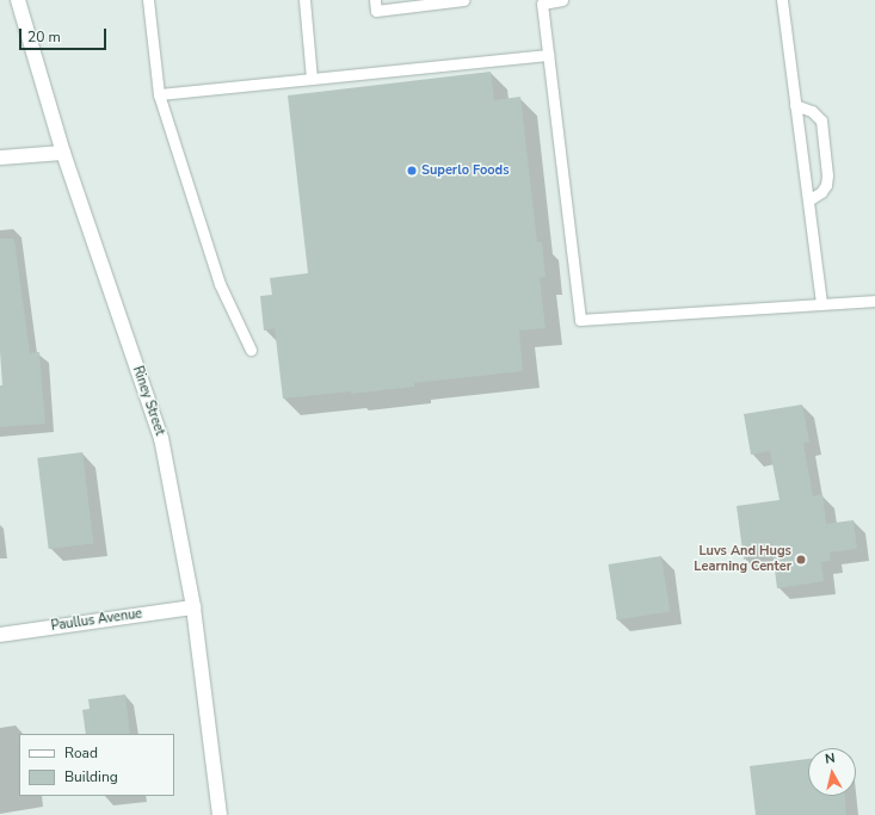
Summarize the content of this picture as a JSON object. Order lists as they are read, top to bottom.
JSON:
{
  "streets": {
    "street": ["Riney Street", "Paullus Avenue"]
  },
  "crossings": [
    ["Riney Street", "Paullus Avenue"]
  ],
  "places": ["Superlo Foods", "Luvs And Hugs Learning Center"],
  "legend": ["Road", "Building"],
  "scale_bar": "20 m",
  "north": "top"
}
